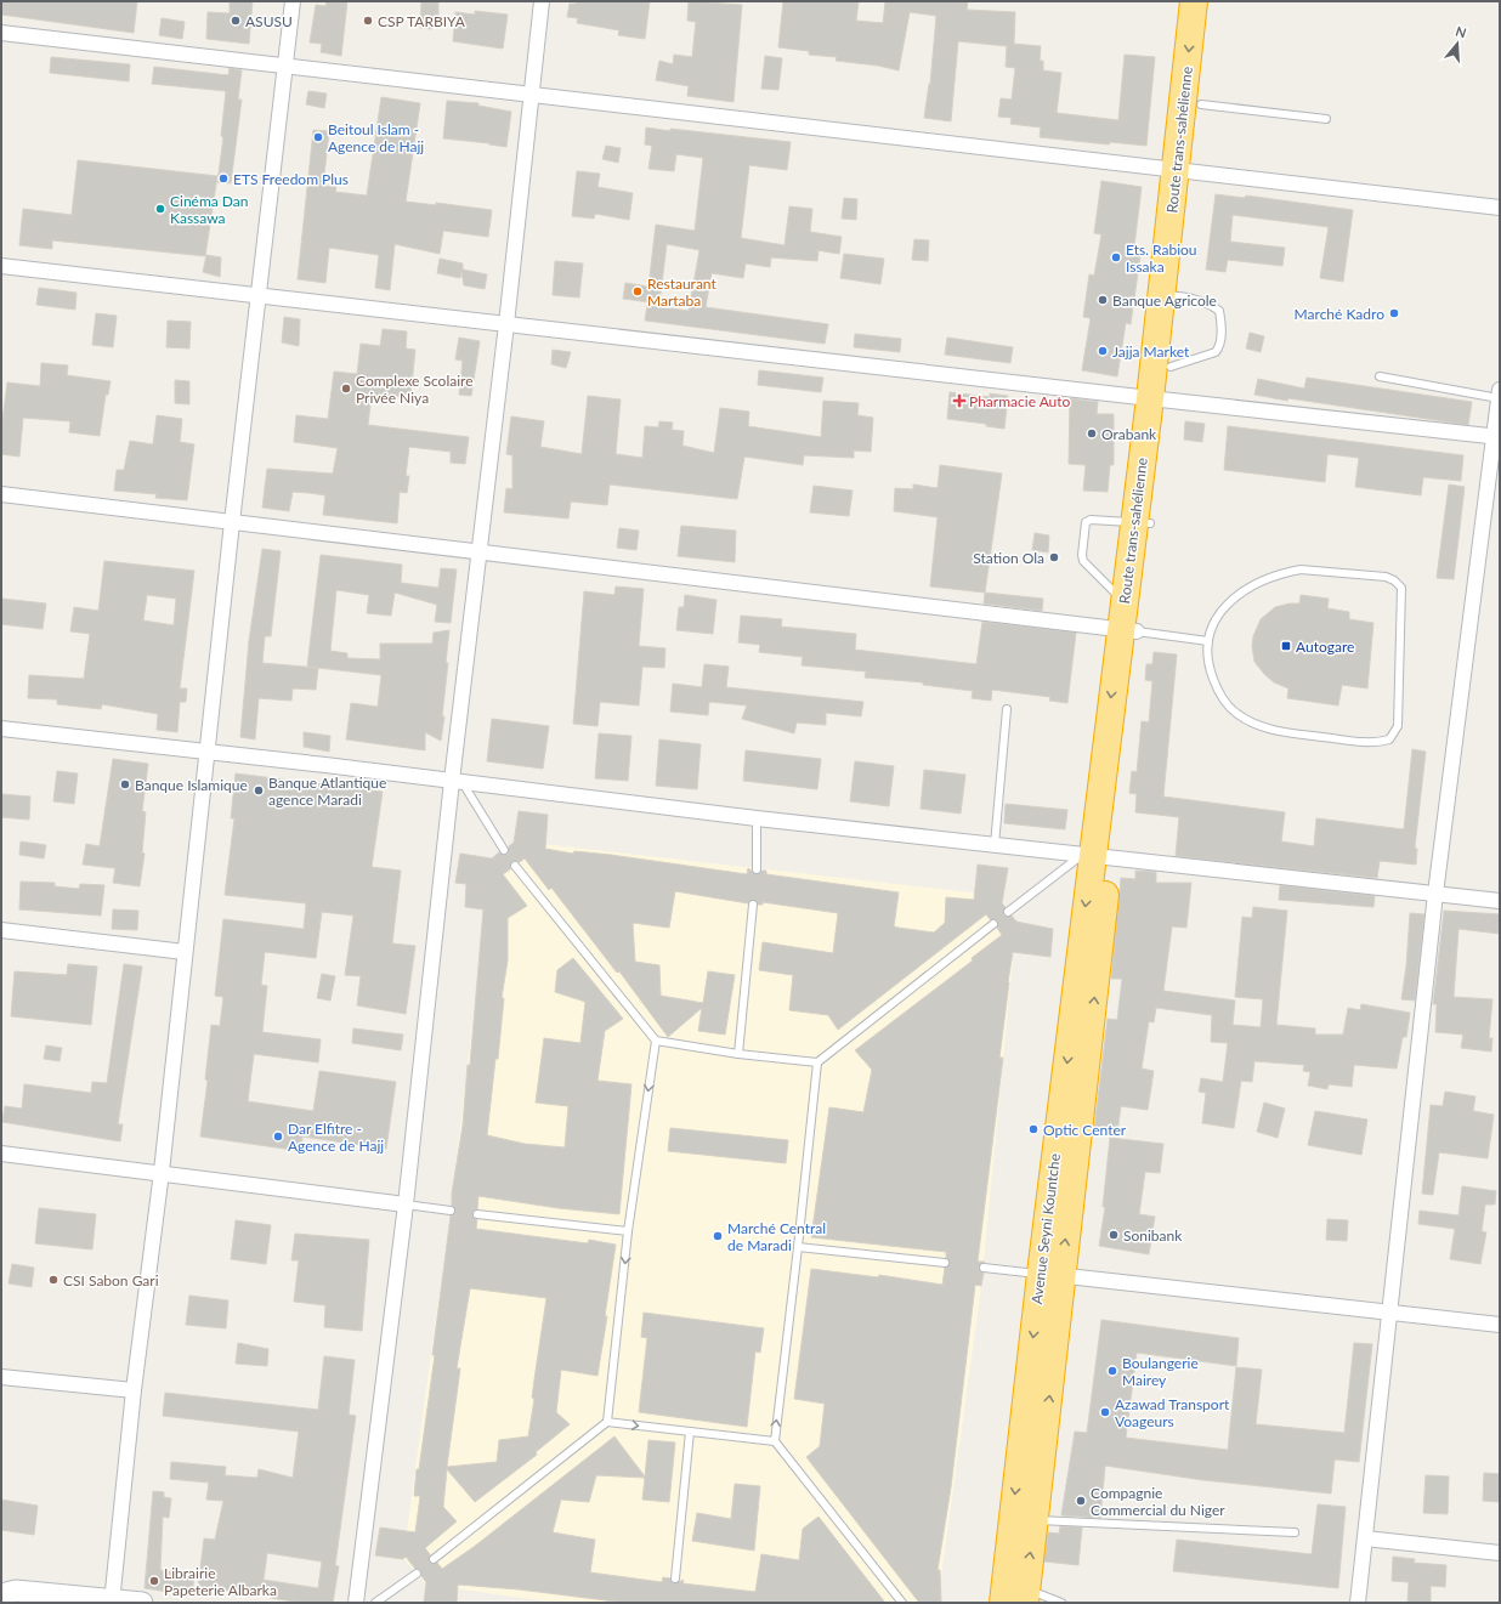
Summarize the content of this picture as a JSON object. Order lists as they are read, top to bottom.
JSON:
{
  "streets": {
    "highway": ["Route trans-sahélienne", "Avenue Seyni Kountche"]
  },
  "crossings": [
    ["Route trans-sahélienne", "Avenue Seyni Kountche"]
  ],
  "places": {
    "other": [
      "ASUSU",
      "CSP TARBIYA",
      "Beitoul Islam - Agence de Hajj",
      "ETS Freedom Plus",
      "Cinéma Dan Kassawa",
      "Ets. Rabiou Issaka",
      "Restaurant Martaba",
      "Banque Agricole",
      "Marché Kadro",
      "Jajja Market",
      "Complexe Scolaire Privée Niya",
      "Orabank",
      "Station Ola",
      "Banque Islamique",
      "Banque Atlantique agence Maradi",
      "Optic Center",
      "Dar Elfitre - Agence de Hajj",
      "Sonibank",
      "Marché Central de Maradi",
      "CSI Sabon Gari",
      "Boulangerie Mairey",
      "Azawad Transport Voageurs",
      "Compagnie Commercial du Niger",
      "Librairie Papeterie Albarka"
    ],
    "health": ["Pharmacie Auto"],
    "transit": ["Autogare"]
  },
  "north": "top"
}
